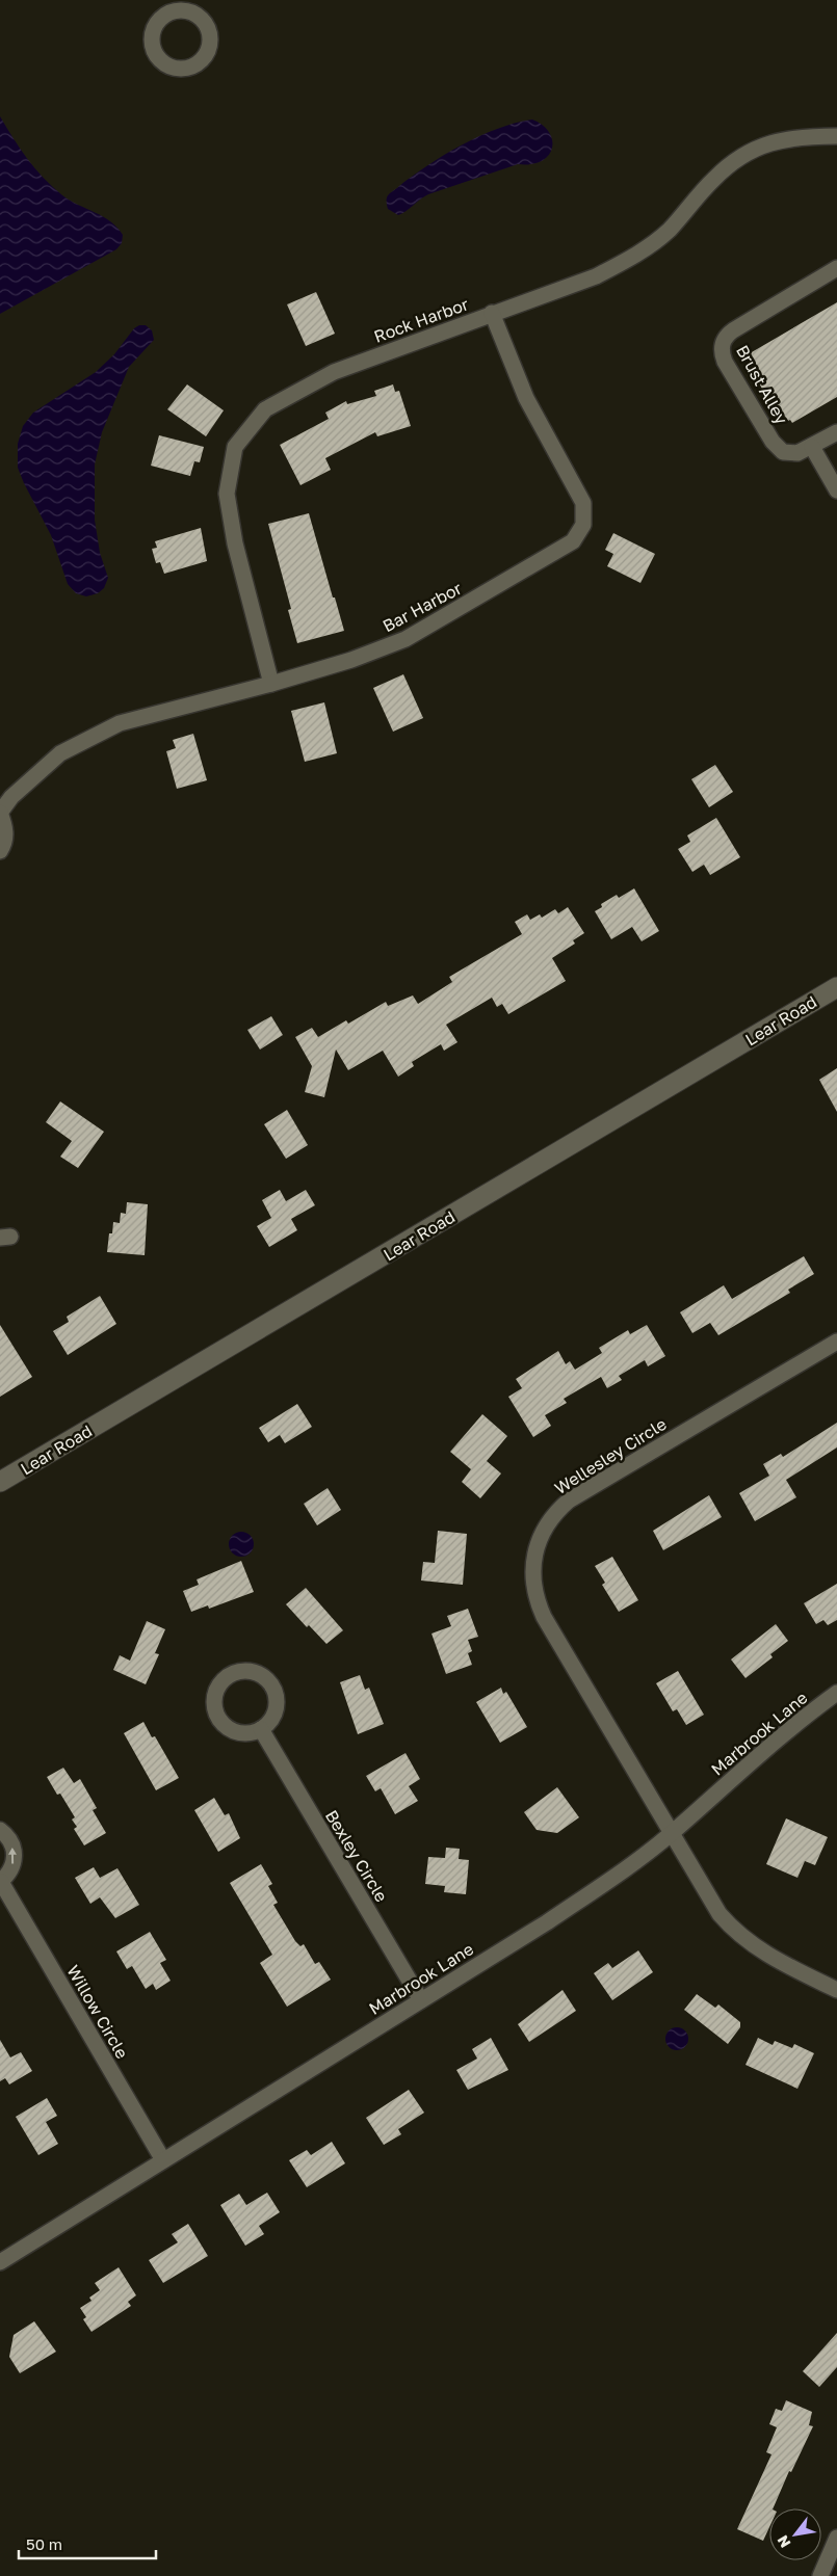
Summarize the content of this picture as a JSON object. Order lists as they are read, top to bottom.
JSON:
{
  "streets": {
    "street": [
      "Rock Harbor",
      "Brust Alley",
      "Bar Harbor",
      "Lear Road",
      "Wellesley Circle",
      "Marbrook Lane",
      "Bexley Circle",
      "Willow Circle"
    ]
  },
  "crossings": [
    ["Rock Harbor", "Bar Harbor"],
    ["Wellesley Circle", "Marbrook Lane"],
    ["Marbrook Lane", "Bexley Circle"],
    ["Marbrook Lane", "Willow Circle"]
  ],
  "scale_bar": "50 m",
  "north": "bottom left"
}
